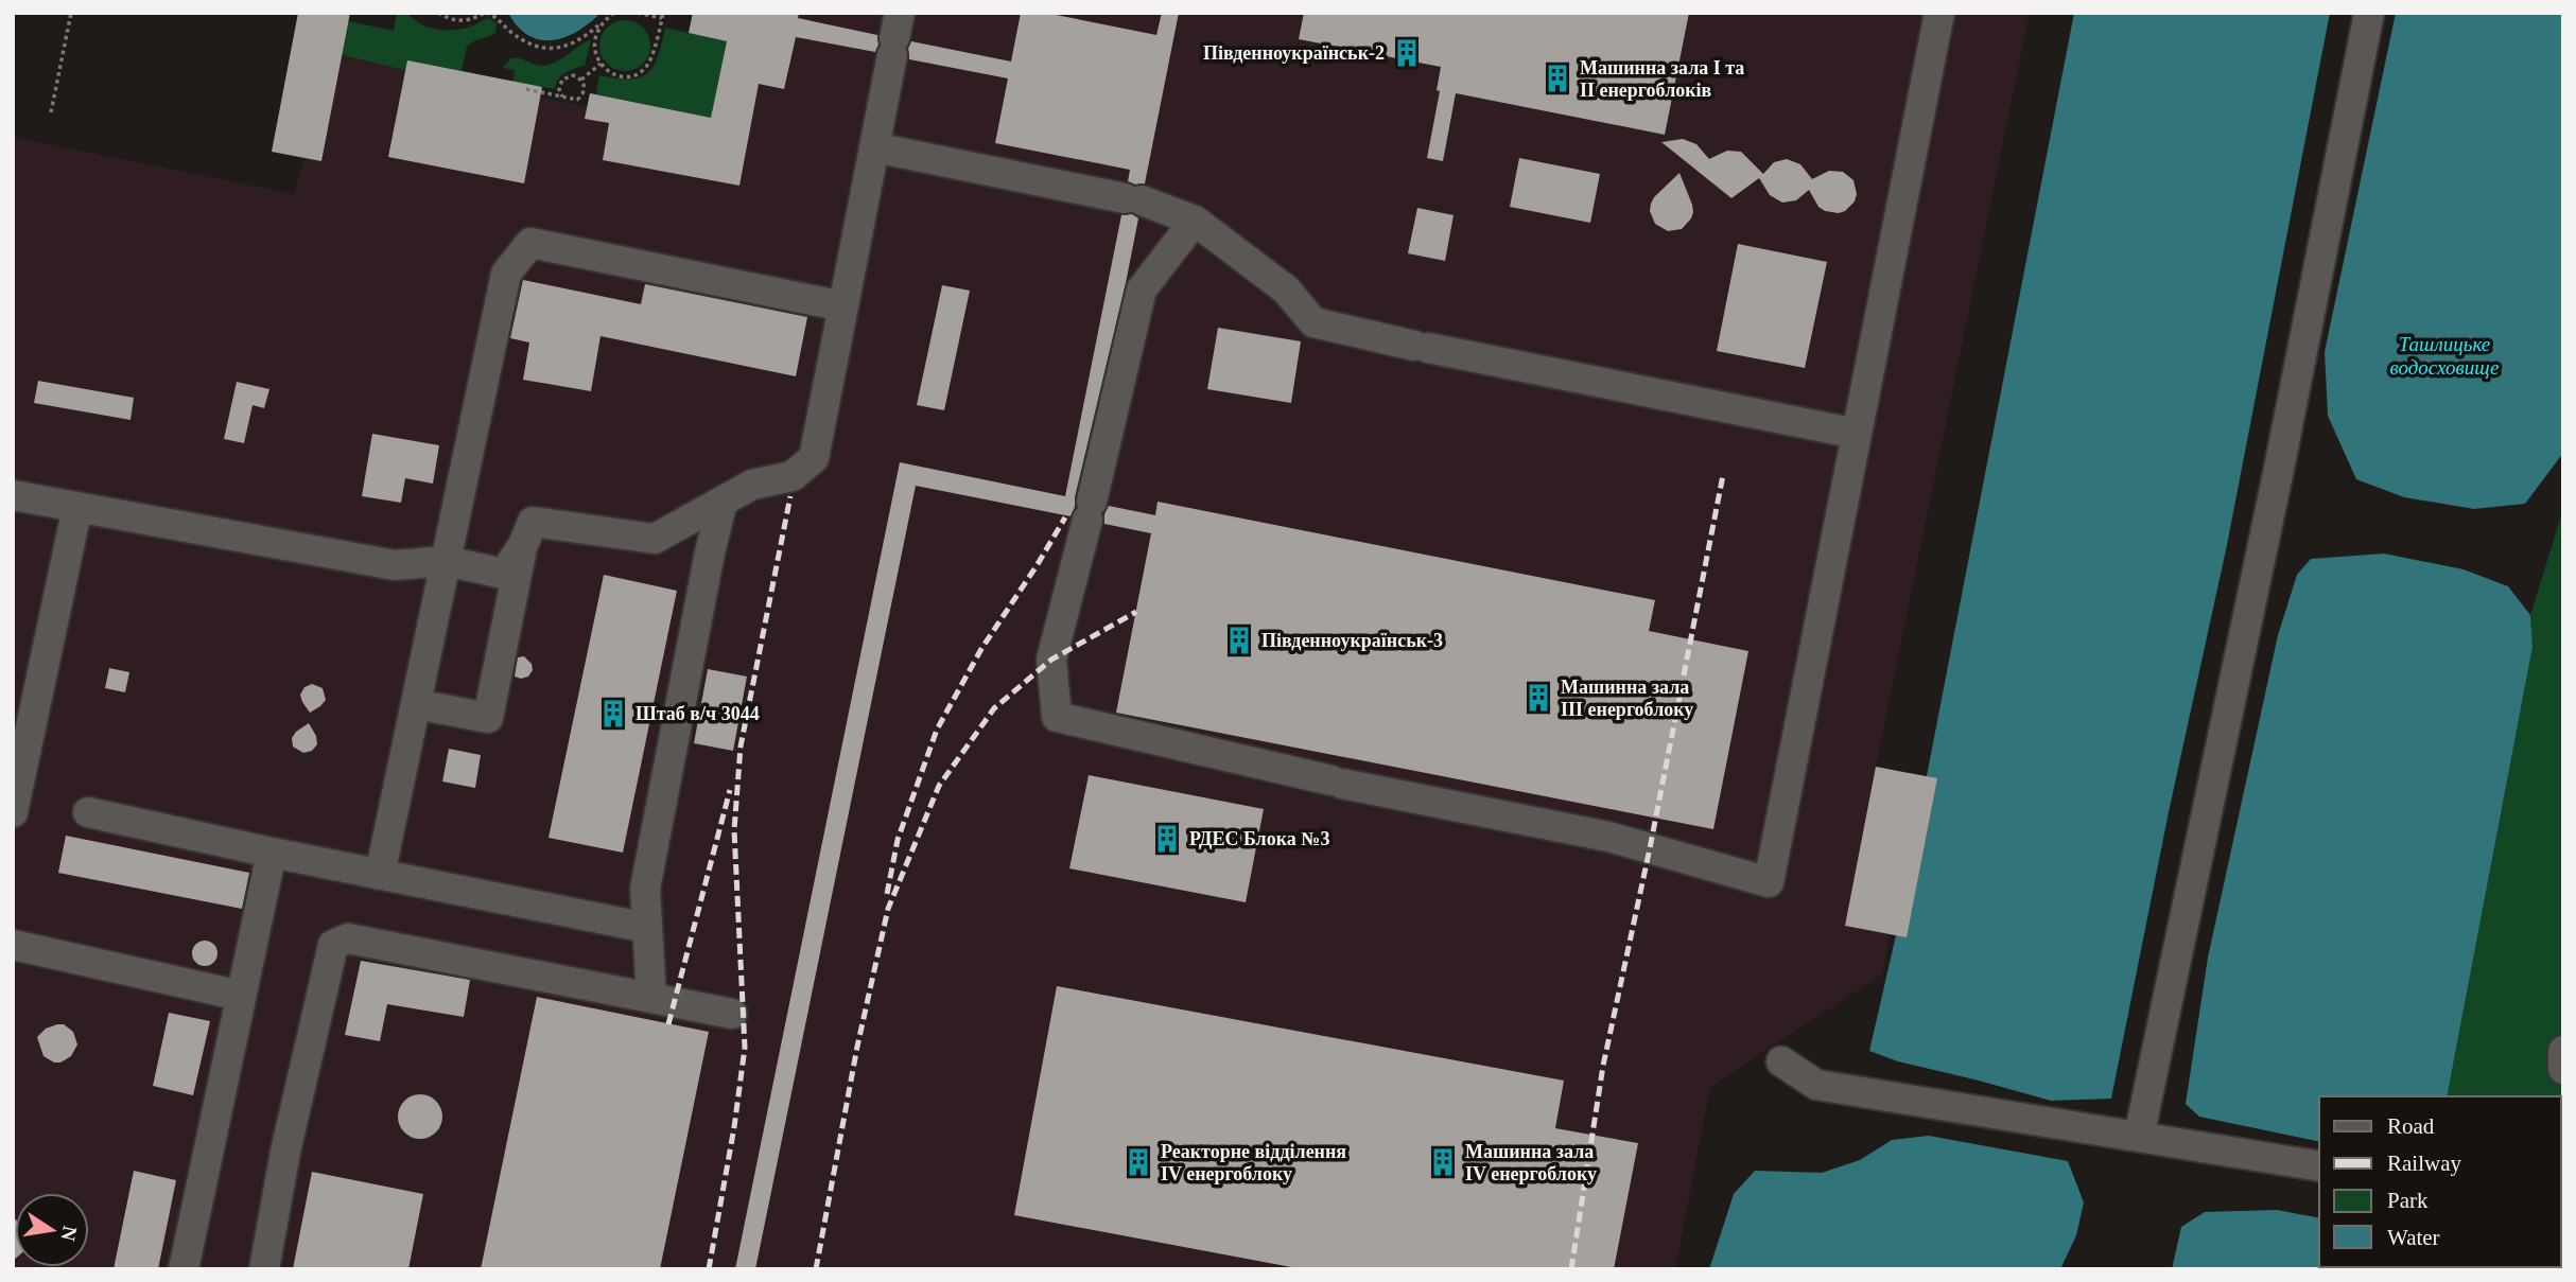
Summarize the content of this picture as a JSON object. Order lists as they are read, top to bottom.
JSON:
{
  "water": ["Ташлицьке водосховище"],
  "places": {
    "building": [
      "Південноукраїнськ-2",
      "Машинна зала I та II енергоблоків",
      "Південноукраїнськ-3",
      "Машинна зала III енергоблоку",
      "Штаб в/ч 3044",
      "РДЕС Блока №3",
      "Реакторне відділення IV енергоблоку",
      "Машинна зала IV енергоблоку"
    ]
  },
  "legend": [
    "Road",
    "Railway",
    "Park",
    "Water"
  ],
  "north": "right"
}
